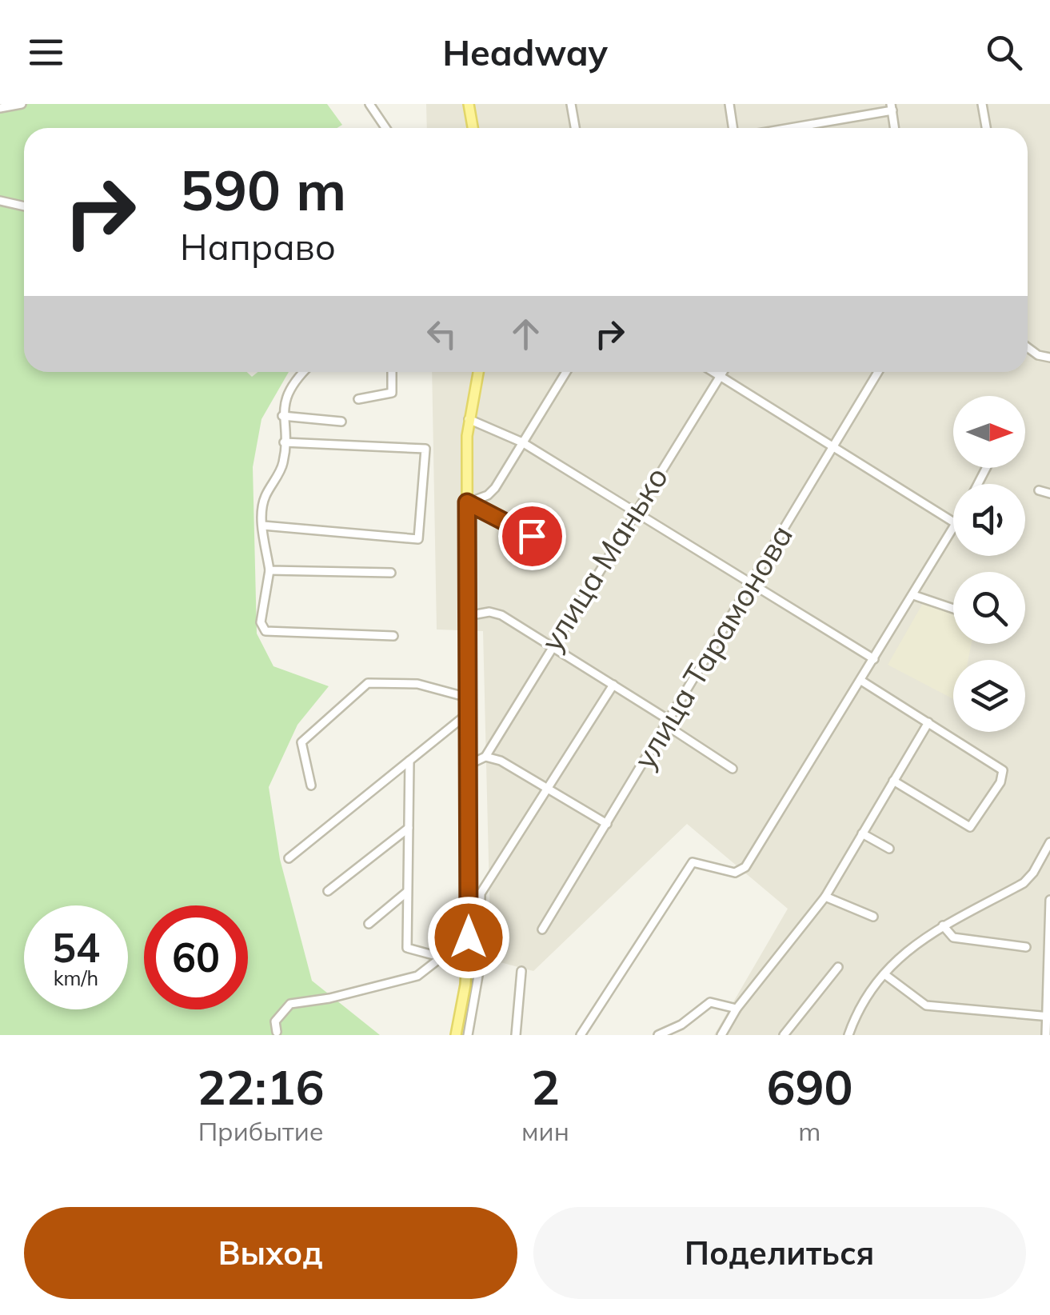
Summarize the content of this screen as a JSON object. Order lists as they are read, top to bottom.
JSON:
{
  "streets": {
    "street": ["улица Манько", "улица Тарамонова"]
  },
  "north": "right",
  "page": {
    "header": "Headway",
    "turn": ["590 m", "Направо"],
    "speed": "54 km/h",
    "limit": "60",
    "eta": [
      "22:16",
      "Прибытие",
      "2",
      "мин",
      "690",
      "m"
    ],
    "buttons": ["Выход", "Поделиться"]
  }
}
